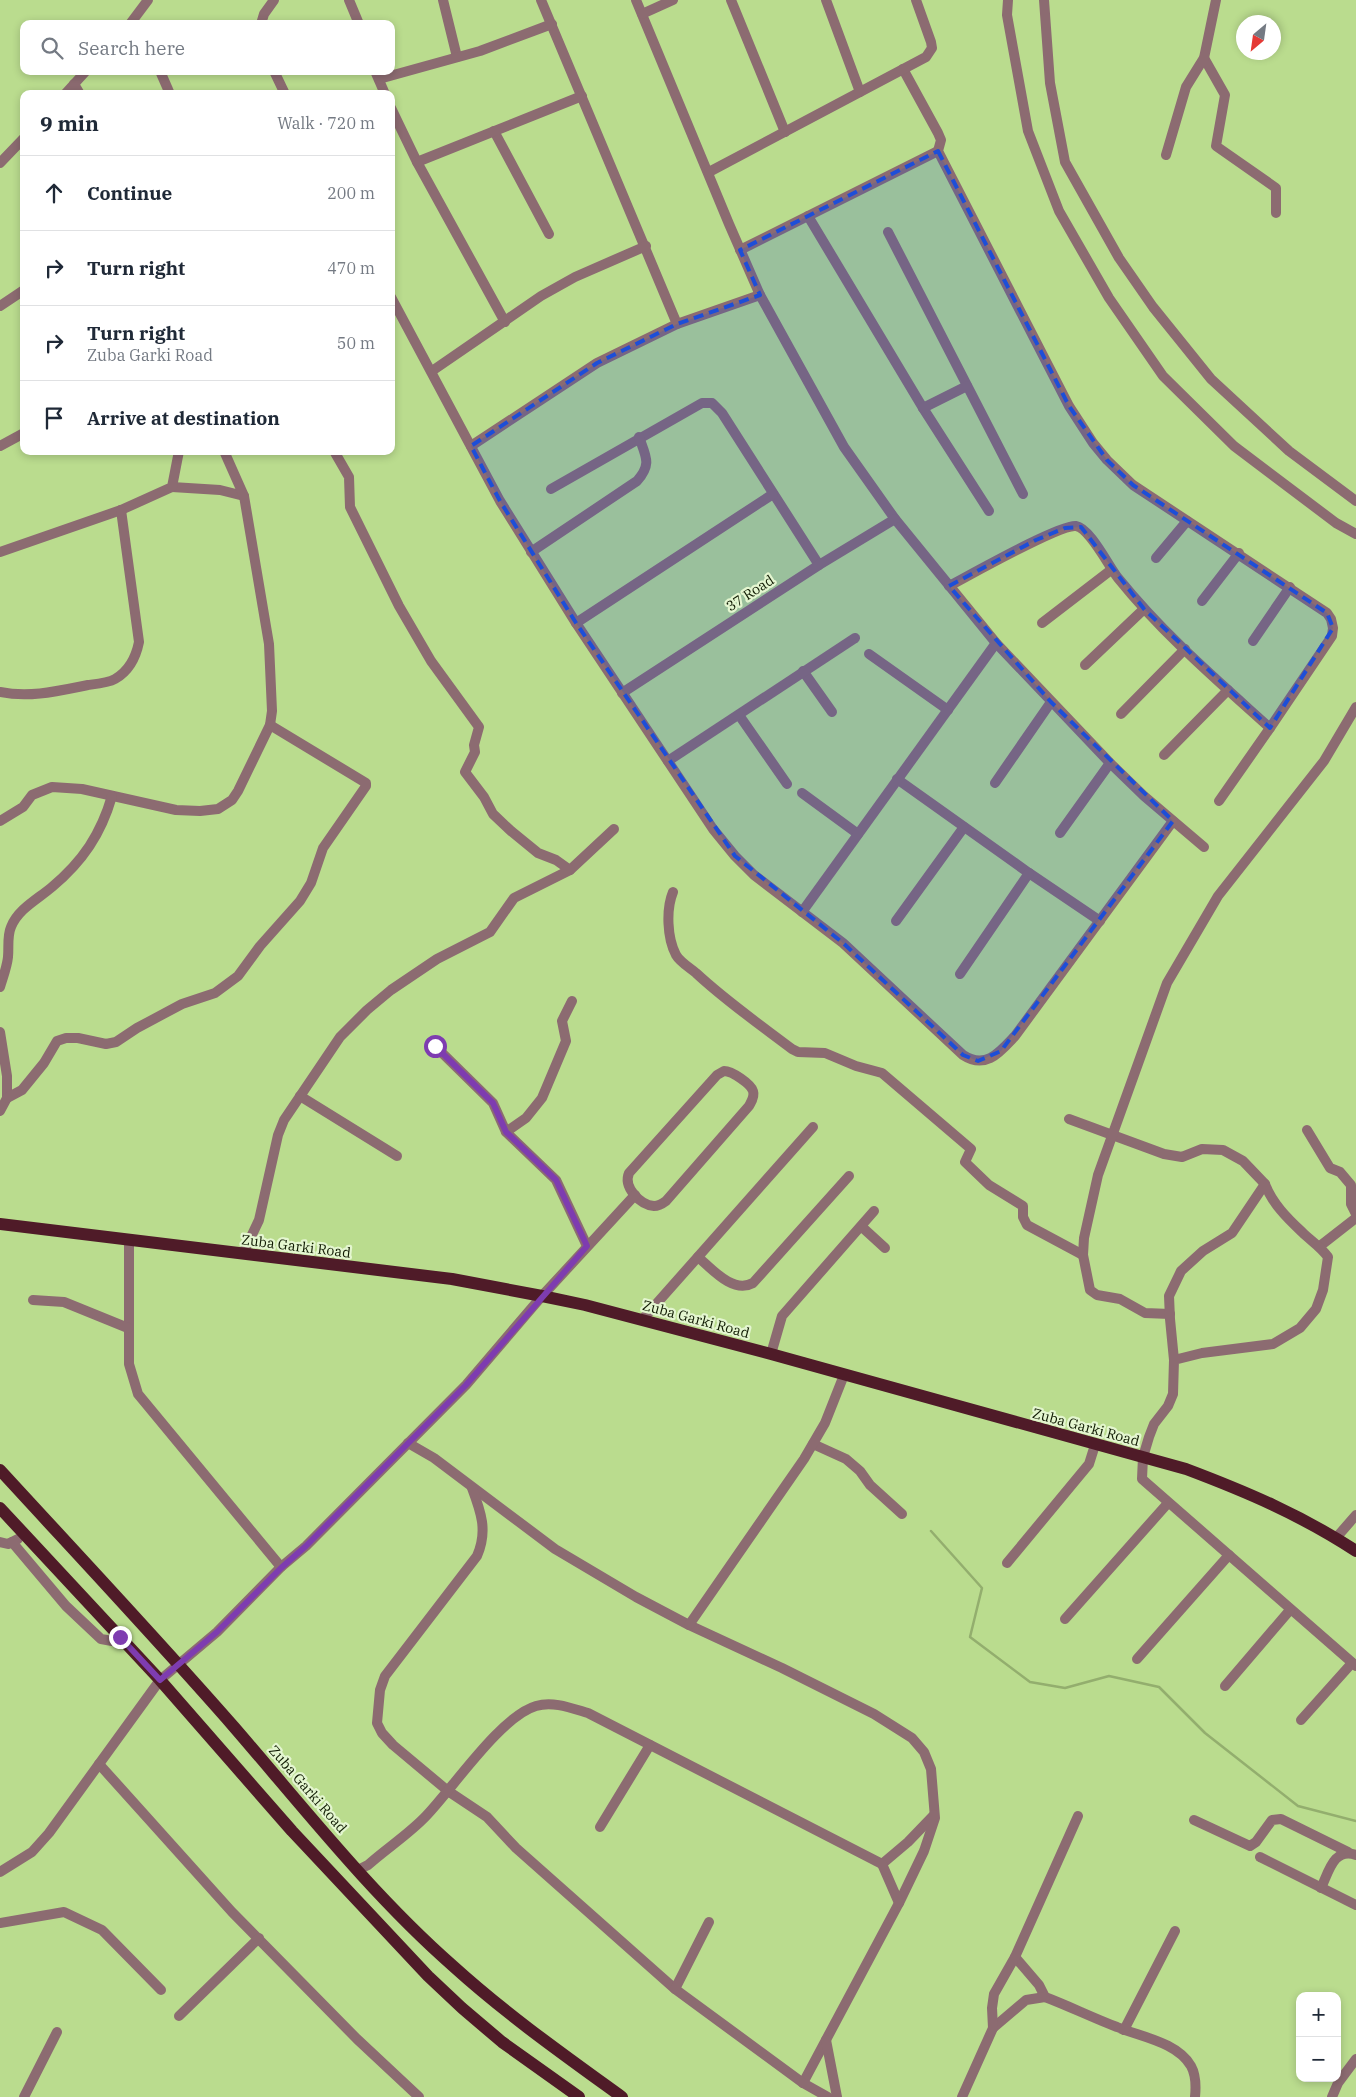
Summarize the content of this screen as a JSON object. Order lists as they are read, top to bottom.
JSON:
{
  "streets": {
    "main road": ["Zuba Garki Road"],
    "street": ["37 Road"]
  },
  "north": "bottom left",
  "page": {
    "search": "Search here",
    "heading": ["9 min", "Walk · 720 m"],
    "list": [
      ["Continue", "200 m"],
      ["Turn right", "470 m"],
      ["Turn right", "Zuba Garki Road", "50 m"],
      "Arrive at destination"
    ],
    "map_buttons": ["+", "−"]
  }
}
